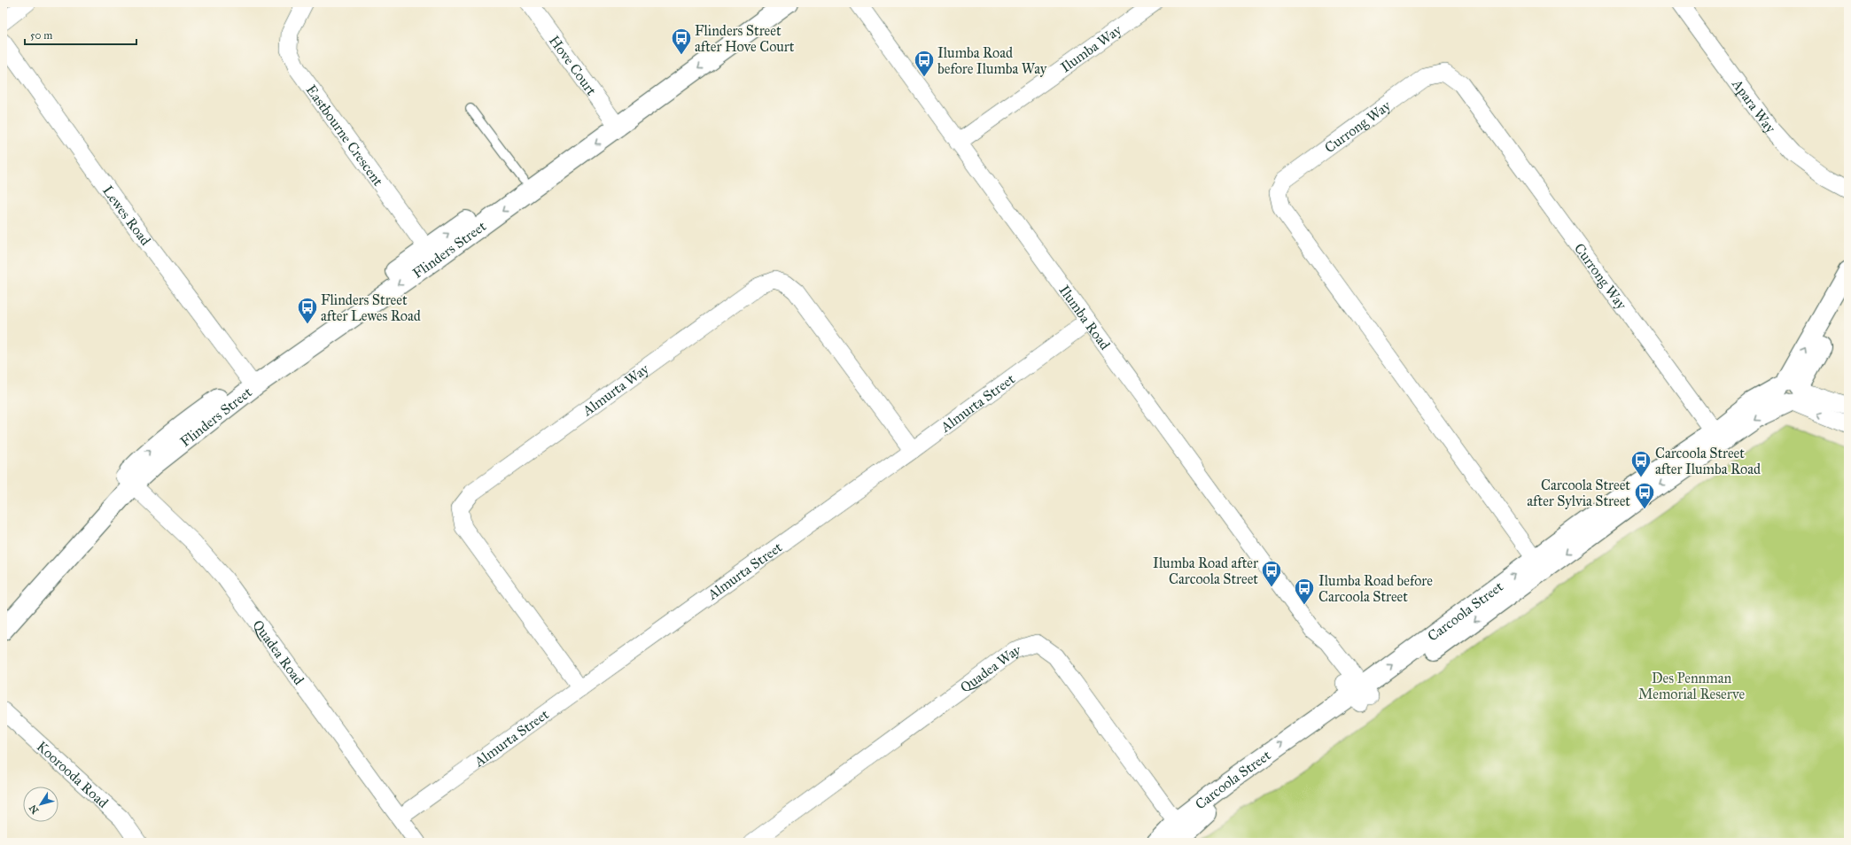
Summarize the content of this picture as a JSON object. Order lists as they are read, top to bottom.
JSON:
{
  "streets": {
    "main road": ["Flinders Street", "Carcoola Street"],
    "street": [
      "Ilumba Way",
      "Hove Court",
      "Apara Way",
      "Currong Way",
      "Eastbourne Crescent",
      "Lewes Road",
      "Ilumba Road",
      "Almurta Way",
      "Almurta Street",
      "Quadea Road",
      "Quadea Way",
      "Koorooda Road"
    ]
  },
  "crossings": [
    ["Ilumba Way", "Ilumba Road"],
    ["Hove Court", "Flinders Street"],
    ["Currong Way", "Carcoola Street"],
    ["Eastbourne Crescent", "Flinders Street"],
    ["Lewes Road", "Flinders Street"],
    ["Flinders Street", "Quadea Road"],
    ["Ilumba Road", "Almurta Street"],
    ["Ilumba Road", "Carcoola Street"],
    ["Almurta Way", "Almurta Street"],
    ["Almurta Street", "Quadea Road"],
    ["Carcoola Street", "Quadea Way"]
  ],
  "parks": ["Des Pennman Memorial Reserve"],
  "places": {
    "bus stop": [
      "Flinders Street after Hove Court",
      "Ilumba Road before Ilumba Way",
      "Flinders Street after Lewes Road",
      "Carcoola Street after Ilumba Road",
      "Carcoola Street after Sylvia Street",
      "Ilumba Road after Carcoola Street",
      "Ilumba Road before Carcoola Street"
    ]
  },
  "scale_bar": "50 m",
  "north": "bottom left"
}
